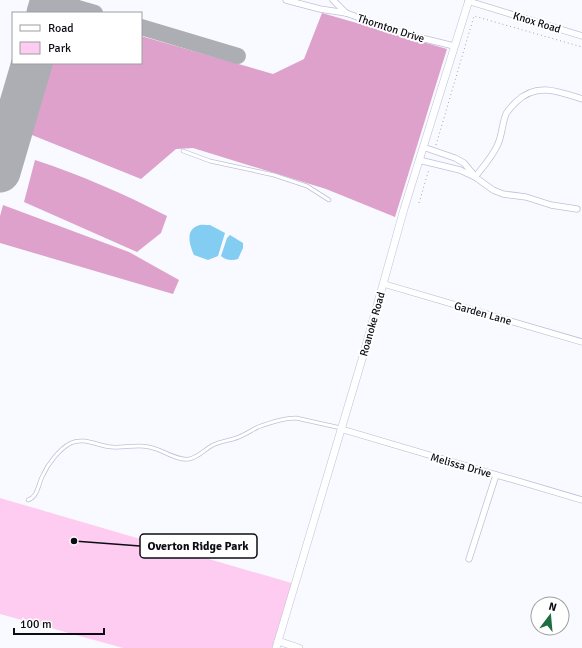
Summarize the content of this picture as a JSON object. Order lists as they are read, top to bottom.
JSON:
{
  "streets": {
    "street": [
      "Knox Road",
      "Thornton Drive",
      "Garden Lane",
      "Roanoke Road",
      "Melissa Drive"
    ]
  },
  "crossings": [
    ["Knox Road", "Roanoke Road"],
    ["Thornton Drive", "Roanoke Road"],
    ["Garden Lane", "Roanoke Road"],
    ["Roanoke Road", "Melissa Drive"]
  ],
  "places": ["Overton Ridge Park"],
  "legend": ["Road", "Park"],
  "scale_bar": "100 m",
  "north": "top"
}
